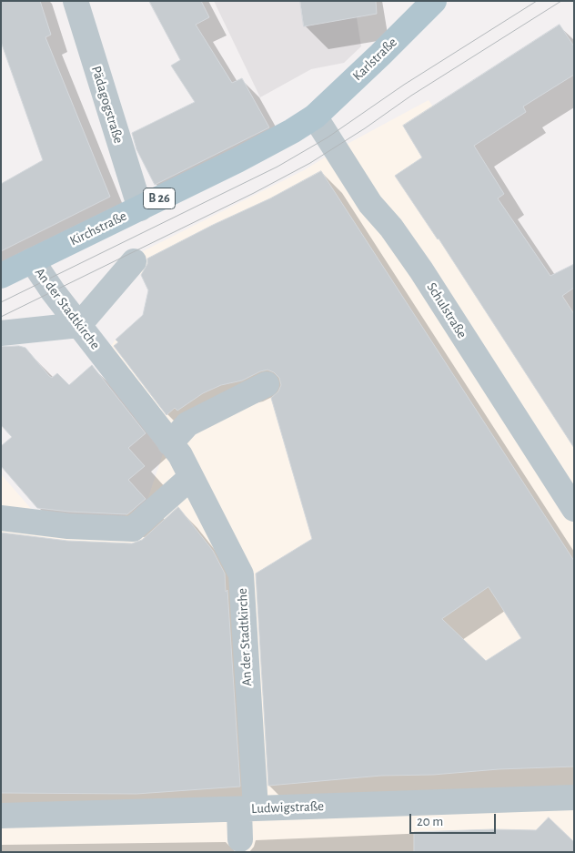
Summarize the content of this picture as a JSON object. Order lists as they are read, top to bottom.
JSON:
{
  "streets": {
    "main road": ["Karlstraße", "B 26", "Kirchstraße"],
    "street": [
      "Pädagogstraße",
      "An der Stadtkirche",
      "Schulstraße",
      "Ludwigstraße"
    ]
  },
  "crossings": [
    ["Karlstraße", "Kirchstraße"],
    ["Karlstraße", "Schulstraße"],
    ["Pädagogstraße", "Kirchstraße"],
    ["Kirchstraße", "An der Stadtkirche"],
    ["Kirchstraße", "Schulstraße"],
    ["An der Stadtkirche", "Ludwigstraße"]
  ],
  "scale_bar": "20 m"
}
